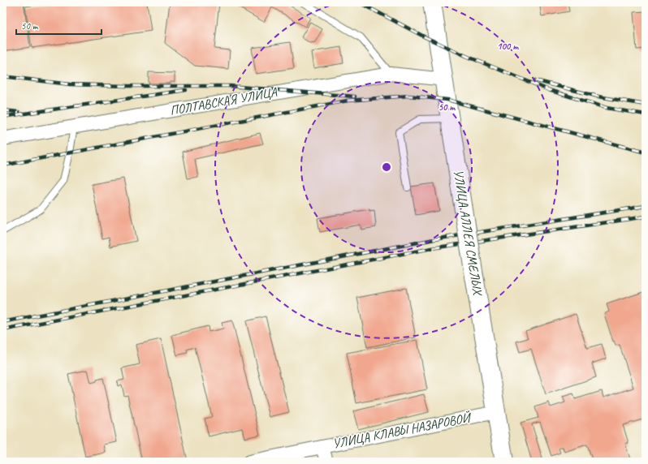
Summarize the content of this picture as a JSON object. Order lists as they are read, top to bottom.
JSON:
{
  "streets": {
    "main road": ["УЛИЦА АЛЛЕЯ СМЕЛЫХ"],
    "street": ["ПОЛТАВСКАЯ УЛИЦА", "УЛИЦА КЛАВЫ НАЗАРОВОЙ"]
  },
  "crossings": [
    ["ПОЛТАВСКАЯ УЛИЦА", "УЛИЦА АЛЛЕЯ СМЕЛЫХ"],
    ["УЛИЦА АЛЛЕЯ СМЕЛЫХ", "УЛИЦА КЛАВЫ НАЗАРОВОЙ"]
  ],
  "scale_bar": "50 m",
  "rings": ["100 m", "50 m"]
}
